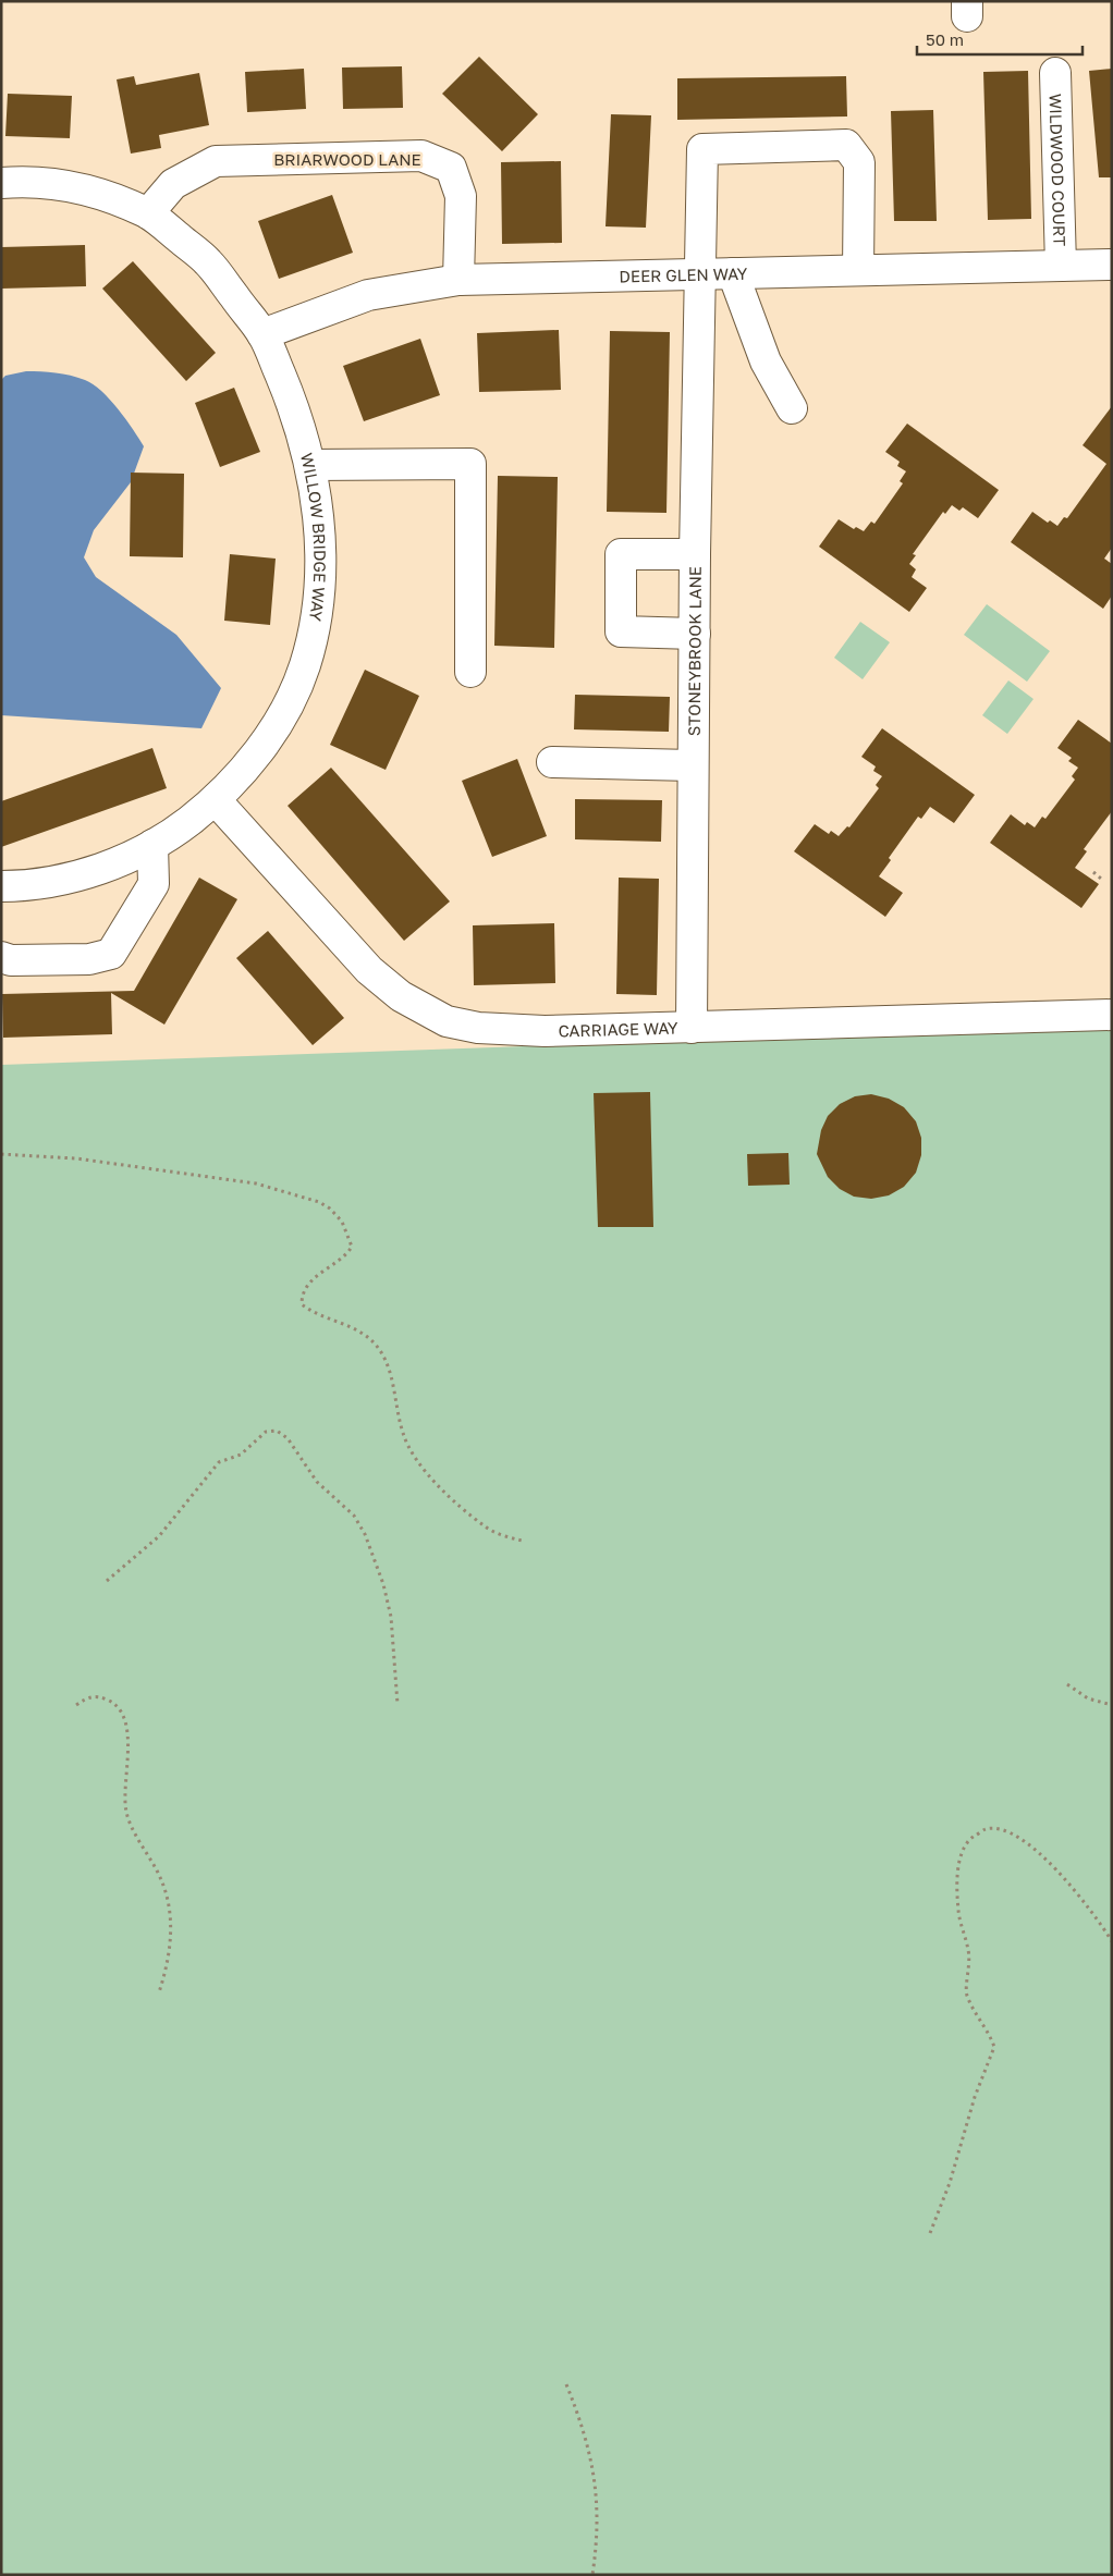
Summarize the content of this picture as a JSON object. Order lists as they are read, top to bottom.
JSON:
{
  "streets": {
    "street": [
      "BRIARWOOD LANE",
      "WILDWOOD COURT",
      "DEER GLEN WAY",
      "WILLOW BRIDGE WAY",
      "STONEYBROOK LANE",
      "CARRIAGE WAY"
    ]
  },
  "crossings": [
    ["BRIARWOOD LANE", "DEER GLEN WAY"],
    ["BRIARWOOD LANE", "WILLOW BRIDGE WAY"],
    ["WILDWOOD COURT", "DEER GLEN WAY"],
    ["DEER GLEN WAY", "WILLOW BRIDGE WAY"],
    ["DEER GLEN WAY", "STONEYBROOK LANE"],
    ["WILLOW BRIDGE WAY", "CARRIAGE WAY"],
    ["STONEYBROOK LANE", "CARRIAGE WAY"]
  ],
  "scale_bar": "50 m"
}
